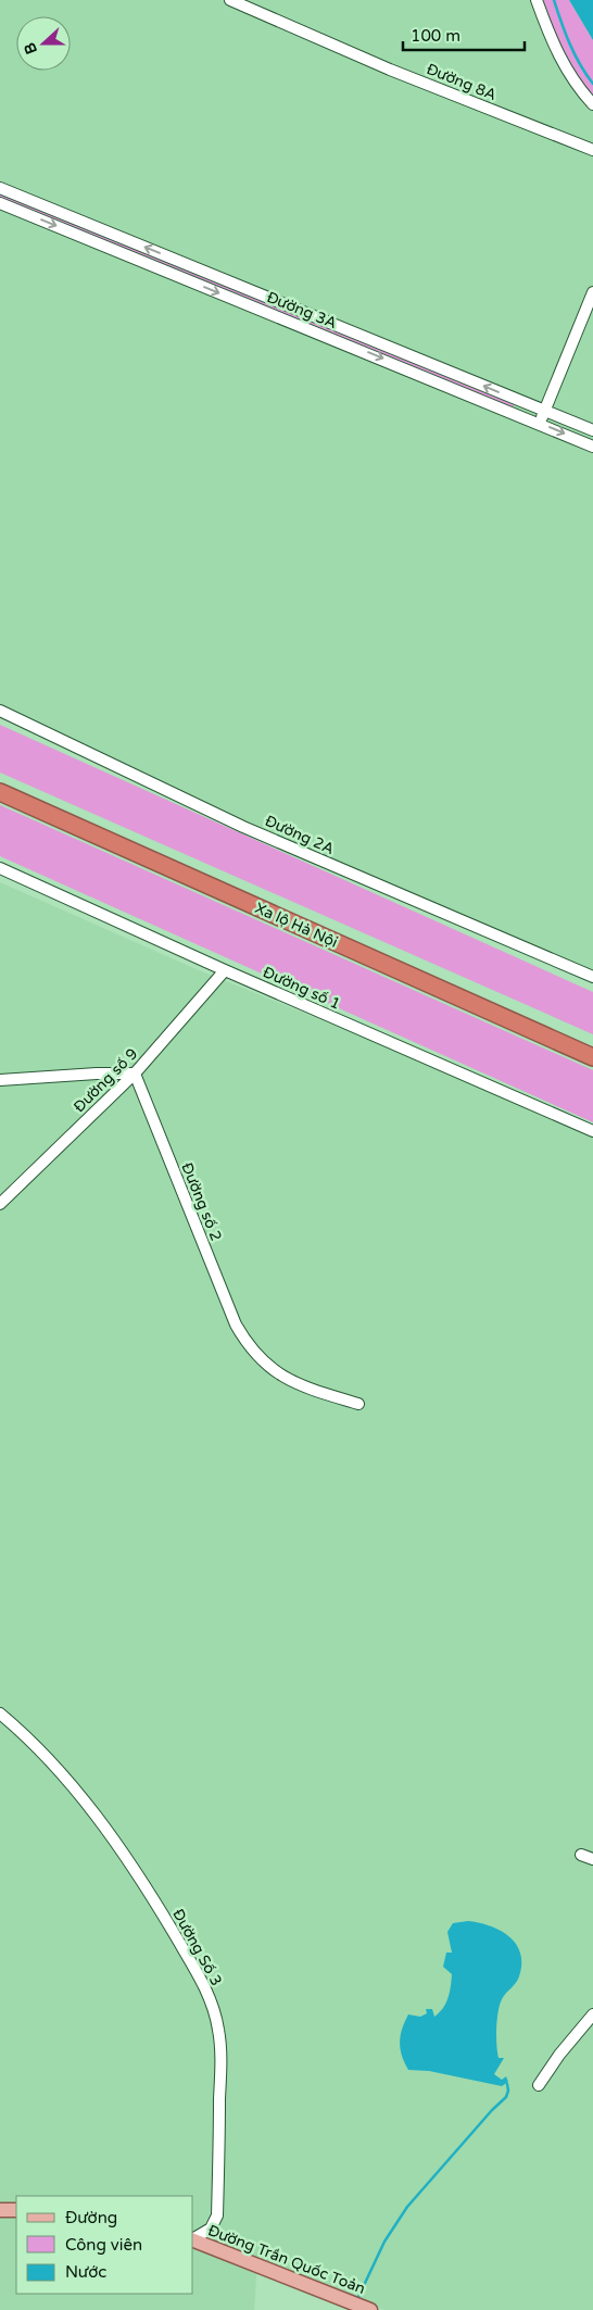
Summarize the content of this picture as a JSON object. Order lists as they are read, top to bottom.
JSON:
{
  "streets": {
    "highway": ["Xa lộ Hà Nội"],
    "main road": ["Đường Trần Quốc Toản"],
    "street": [
      "Đường 8A",
      "Đường 3A",
      "Đường 2A",
      "Đường số 1",
      "Đường số 9",
      "Đường số 2",
      "Đường Số 3"
    ]
  },
  "crossings": [
    ["Đường số 1", "Đường số 9"],
    ["Đường số 9", "Đường số 2"]
  ],
  "legend": ["Đường", "Công viên", "Nước"],
  "scale_bar": "100 m",
  "north": "left"
}
